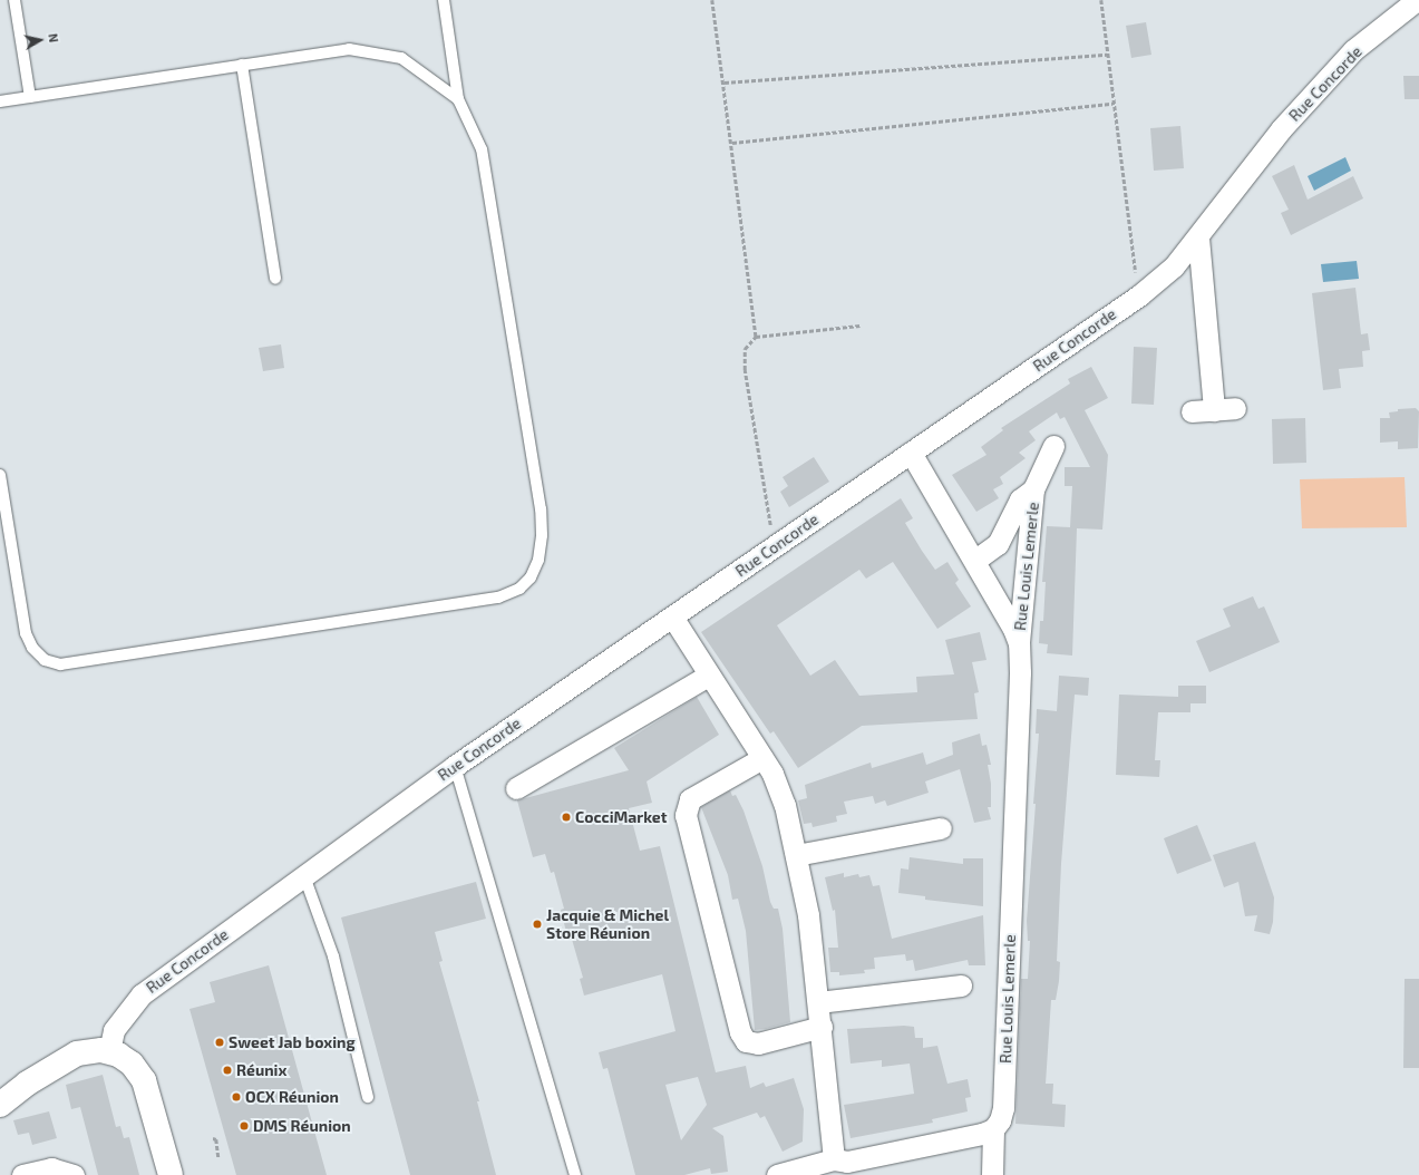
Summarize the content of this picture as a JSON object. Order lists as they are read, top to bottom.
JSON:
{
  "streets": {
    "street": ["Rue Concorde", "Rue Louis Lemerle"]
  },
  "crossings": [
    ["Rue Concorde", "Rue Louis Lemerle"]
  ],
  "places": [
    "CocciMarket",
    "Jacquie & Michel Store Réunion",
    "Sweet Jab boxing",
    "Réunix",
    "OCX Réunion",
    "DMS Réunion"
  ],
  "north": "right"
}
